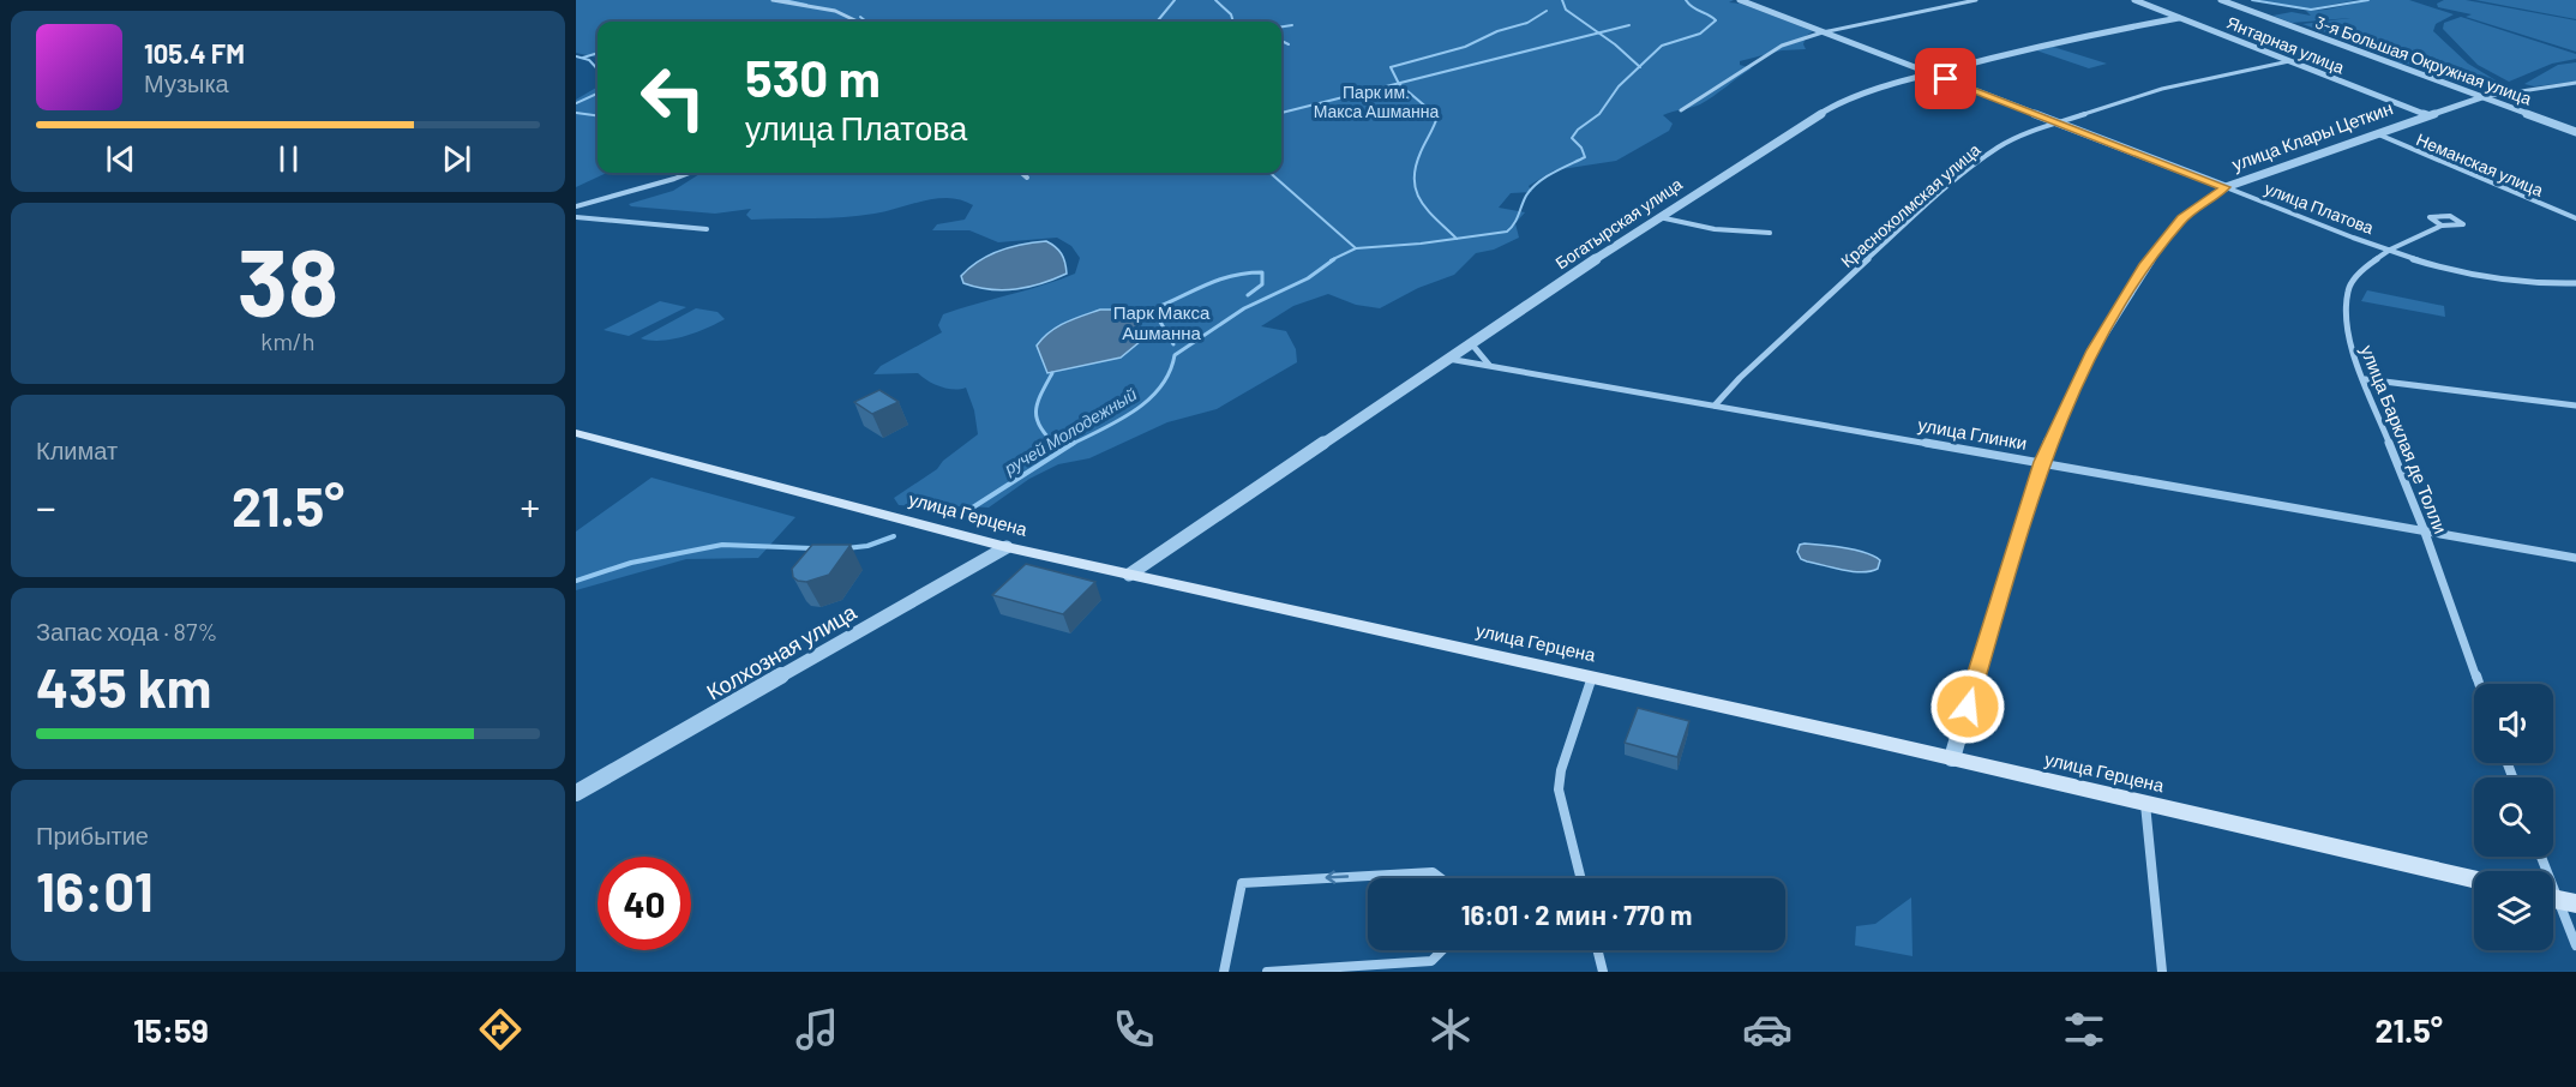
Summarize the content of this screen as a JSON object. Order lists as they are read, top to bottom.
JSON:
{
  "streets": {
    "main road": ["улица Герцена"],
    "street": [
      "Янтарная улица",
      "3-я Большая Окружная улица",
      "улица Клары Цеткин",
      "Неманская улица",
      "Краснохолмская улица",
      "улица Платова",
      "Богатырская улица",
      "улица Глинки",
      "улица Барклая де Толли",
      "Колхозная улица"
    ]
  },
  "crossings": [
    ["Янтарная улица", "улица Клары Цеткин"],
    ["Янтарная улица", "Краснохолмская улица"],
    ["Янтарная улица", "Богатырская улица"],
    ["3-я Большая Окружная улица", "улица Клары Цеткин"],
    ["улица Клары Цеткин", "Неманская улица"],
    ["улица Клары Цеткин", "улица Платова"],
    ["улица Клары Цеткин", "улица Глинки"],
    ["улица Клары Цеткин", "улица Герцена"],
    ["Краснохолмская улица", "улица Платова"],
    ["Краснохолмская улица", "улица Глинки"],
    ["улица Платова", "Богатырская улица"],
    ["улица Платова", "улица Барклая де Толли"],
    ["Богатырская улица", "улица Глинки"],
    ["Богатырская улица", "улица Герцена"],
    ["улица Глинки", "улица Барклая де Толли"],
    ["улица Герцена", "Колхозная улица"]
  ],
  "water": ["ручей Молодежный"],
  "parks": ["Парк им. Макса Ашманна", "Парк Макса Ашманна"],
  "page": {
    "turn": ["530 m", "улица Платова"],
    "song": ["105.4 FM", "Музыка"],
    "tile": [
      ["38", "km/h"],
      "Климат",
      ["Запас хода · 87%", "435 km"],
      ["Прибытие", "16:01"]
    ],
    "heat": ["−", "21.5°", "+"],
    "limit": "40",
    "trip": "16:01 · 2 мин · 770 m",
    "tabs": ["15:59", "21.5°"]
  }
}
